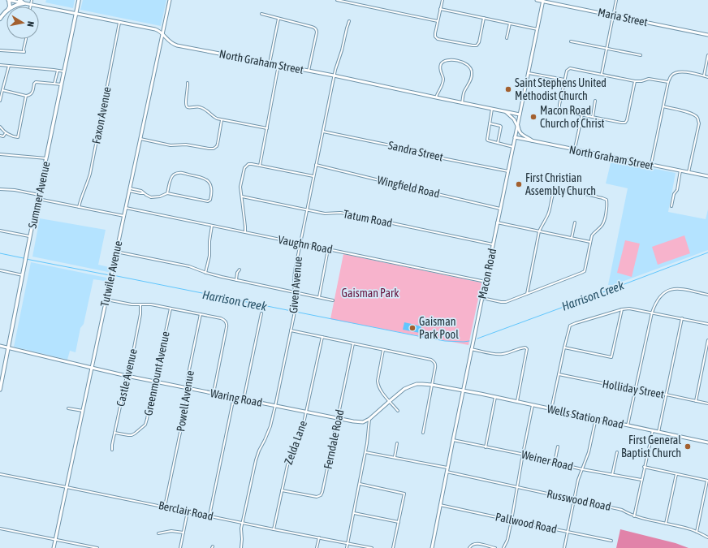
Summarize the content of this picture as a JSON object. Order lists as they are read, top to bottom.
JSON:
{
  "streets": {
    "main road": ["Summer Avenue"],
    "street": [
      "Maria Street",
      "North Graham Street",
      "Faxon Avenue",
      "Sandra Street",
      "Wingfield Road",
      "Tatum Road",
      "Vaughn Road",
      "Tutwiler Avenue",
      "Macon Road",
      "Given Avenue",
      "Greenmount Avenue",
      "Castle Avenue",
      "Holliday Street",
      "Waring Road",
      "Powell Avenue",
      "Wells Station Road",
      "Ferndale Road",
      "Zelda Lane",
      "Weiner Road",
      "Russwood Road",
      "Berclair Road",
      "Pallwood Road"
    ]
  },
  "crossings": [
    ["Maria Street", "Macon Road"],
    ["North Graham Street", "Faxon Avenue"],
    ["North Graham Street", "Summer Avenue"],
    ["North Graham Street", "Tutwiler Avenue"],
    ["North Graham Street", "Macon Road"],
    ["North Graham Street", "Given Avenue"],
    ["Sandra Street", "Macon Road"],
    ["Sandra Street", "Given Avenue"],
    ["Wingfield Road", "Macon Road"],
    ["Wingfield Road", "Given Avenue"],
    ["Summer Avenue", "Waring Road"],
    ["Tatum Road", "Macon Road"],
    ["Tatum Road", "Given Avenue"],
    ["Vaughn Road", "Tutwiler Avenue"],
    ["Vaughn Road", "Macon Road"],
    ["Vaughn Road", "Given Avenue"],
    ["Tutwiler Avenue", "Waring Road"],
    ["Tutwiler Avenue", "Berclair Road"],
    ["Macon Road", "Wells Station Road"],
    ["Macon Road", "Weiner Road"],
    ["Macon Road", "Russwood Road"],
    ["Macon Road", "Pallwood Road"],
    ["Given Avenue", "Waring Road"],
    ["Given Avenue", "Berclair Road"],
    ["Greenmount Avenue", "Castle Avenue"],
    ["Greenmount Avenue", "Waring Road"],
    ["Castle Avenue", "Waring Road"],
    ["Waring Road", "Powell Avenue"],
    ["Waring Road", "Ferndale Road"],
    ["Waring Road", "Zelda Lane"],
    ["Powell Avenue", "Berclair Road"],
    ["Ferndale Road", "Zelda Lane"],
    ["Zelda Lane", "Berclair Road"]
  ],
  "water": ["Harrison Creek"],
  "parks": ["Gaisman Park"],
  "places": [
    "Saint Stephens United Methodist Church",
    "Macon Road Church of Christ",
    "First Christian Assembly Church",
    "Gaisman Park Pool",
    "First General Baptist Church"
  ],
  "north": "right"
}
